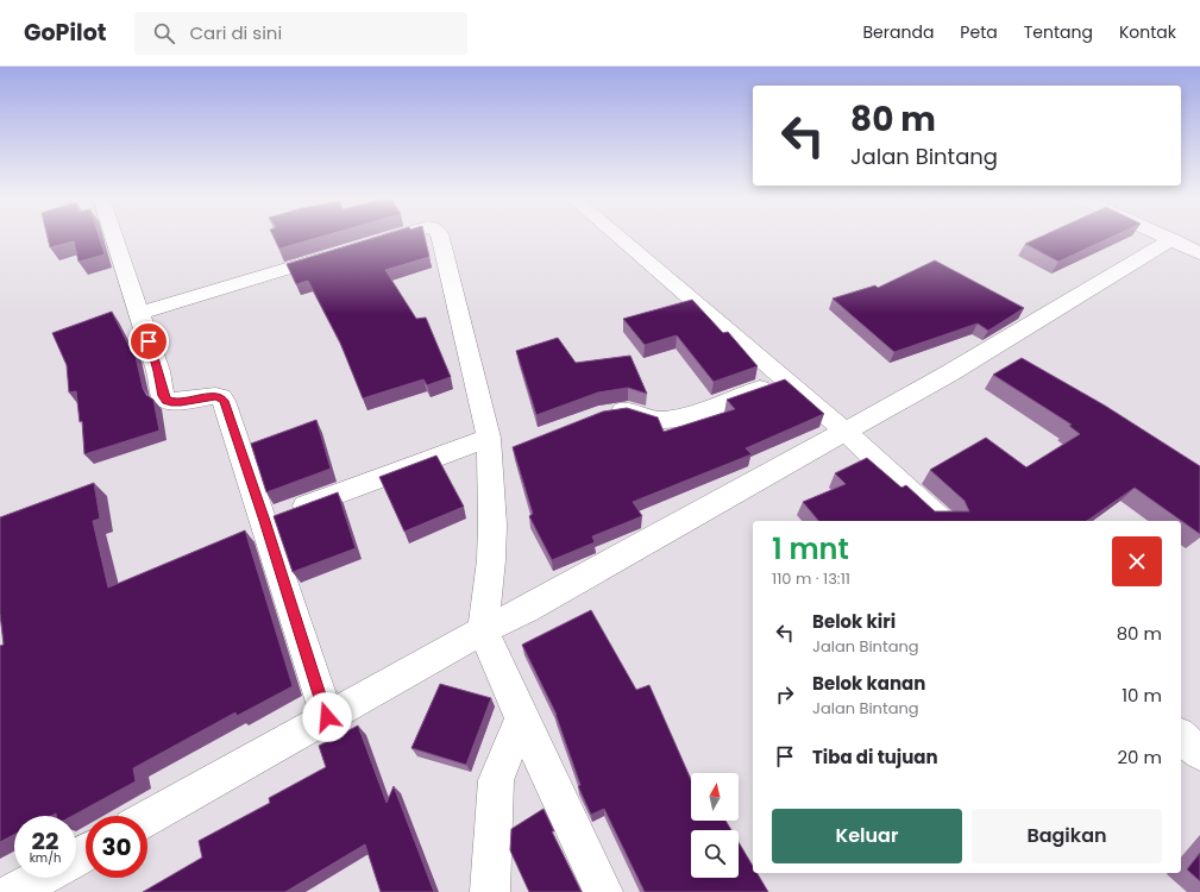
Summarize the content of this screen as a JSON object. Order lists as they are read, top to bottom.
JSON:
{
  "north": "top",
  "page": {
    "header": "GoPilot",
    "search": "Cari di sini",
    "nav": [
      "Beranda",
      "Peta",
      "Tentang",
      "Kontak"
    ],
    "turn": ["80 m", "Jalan Bintang"],
    "heading": ["1 mnt", "110 m · 13:11"],
    "list": [
      {
        "name": "Belok kiri",
        "note": "Jalan Bintang",
        "value": "80 m"
      },
      {
        "name": "Belok kanan",
        "note": "Jalan Bintang",
        "value": "10 m"
      },
      {
        "name": "Tiba di tujuan",
        "value": "20 m"
      }
    ],
    "buttons": ["Keluar", "Bagikan"],
    "speed": "22 km/h",
    "limit": "30"
  }
}
